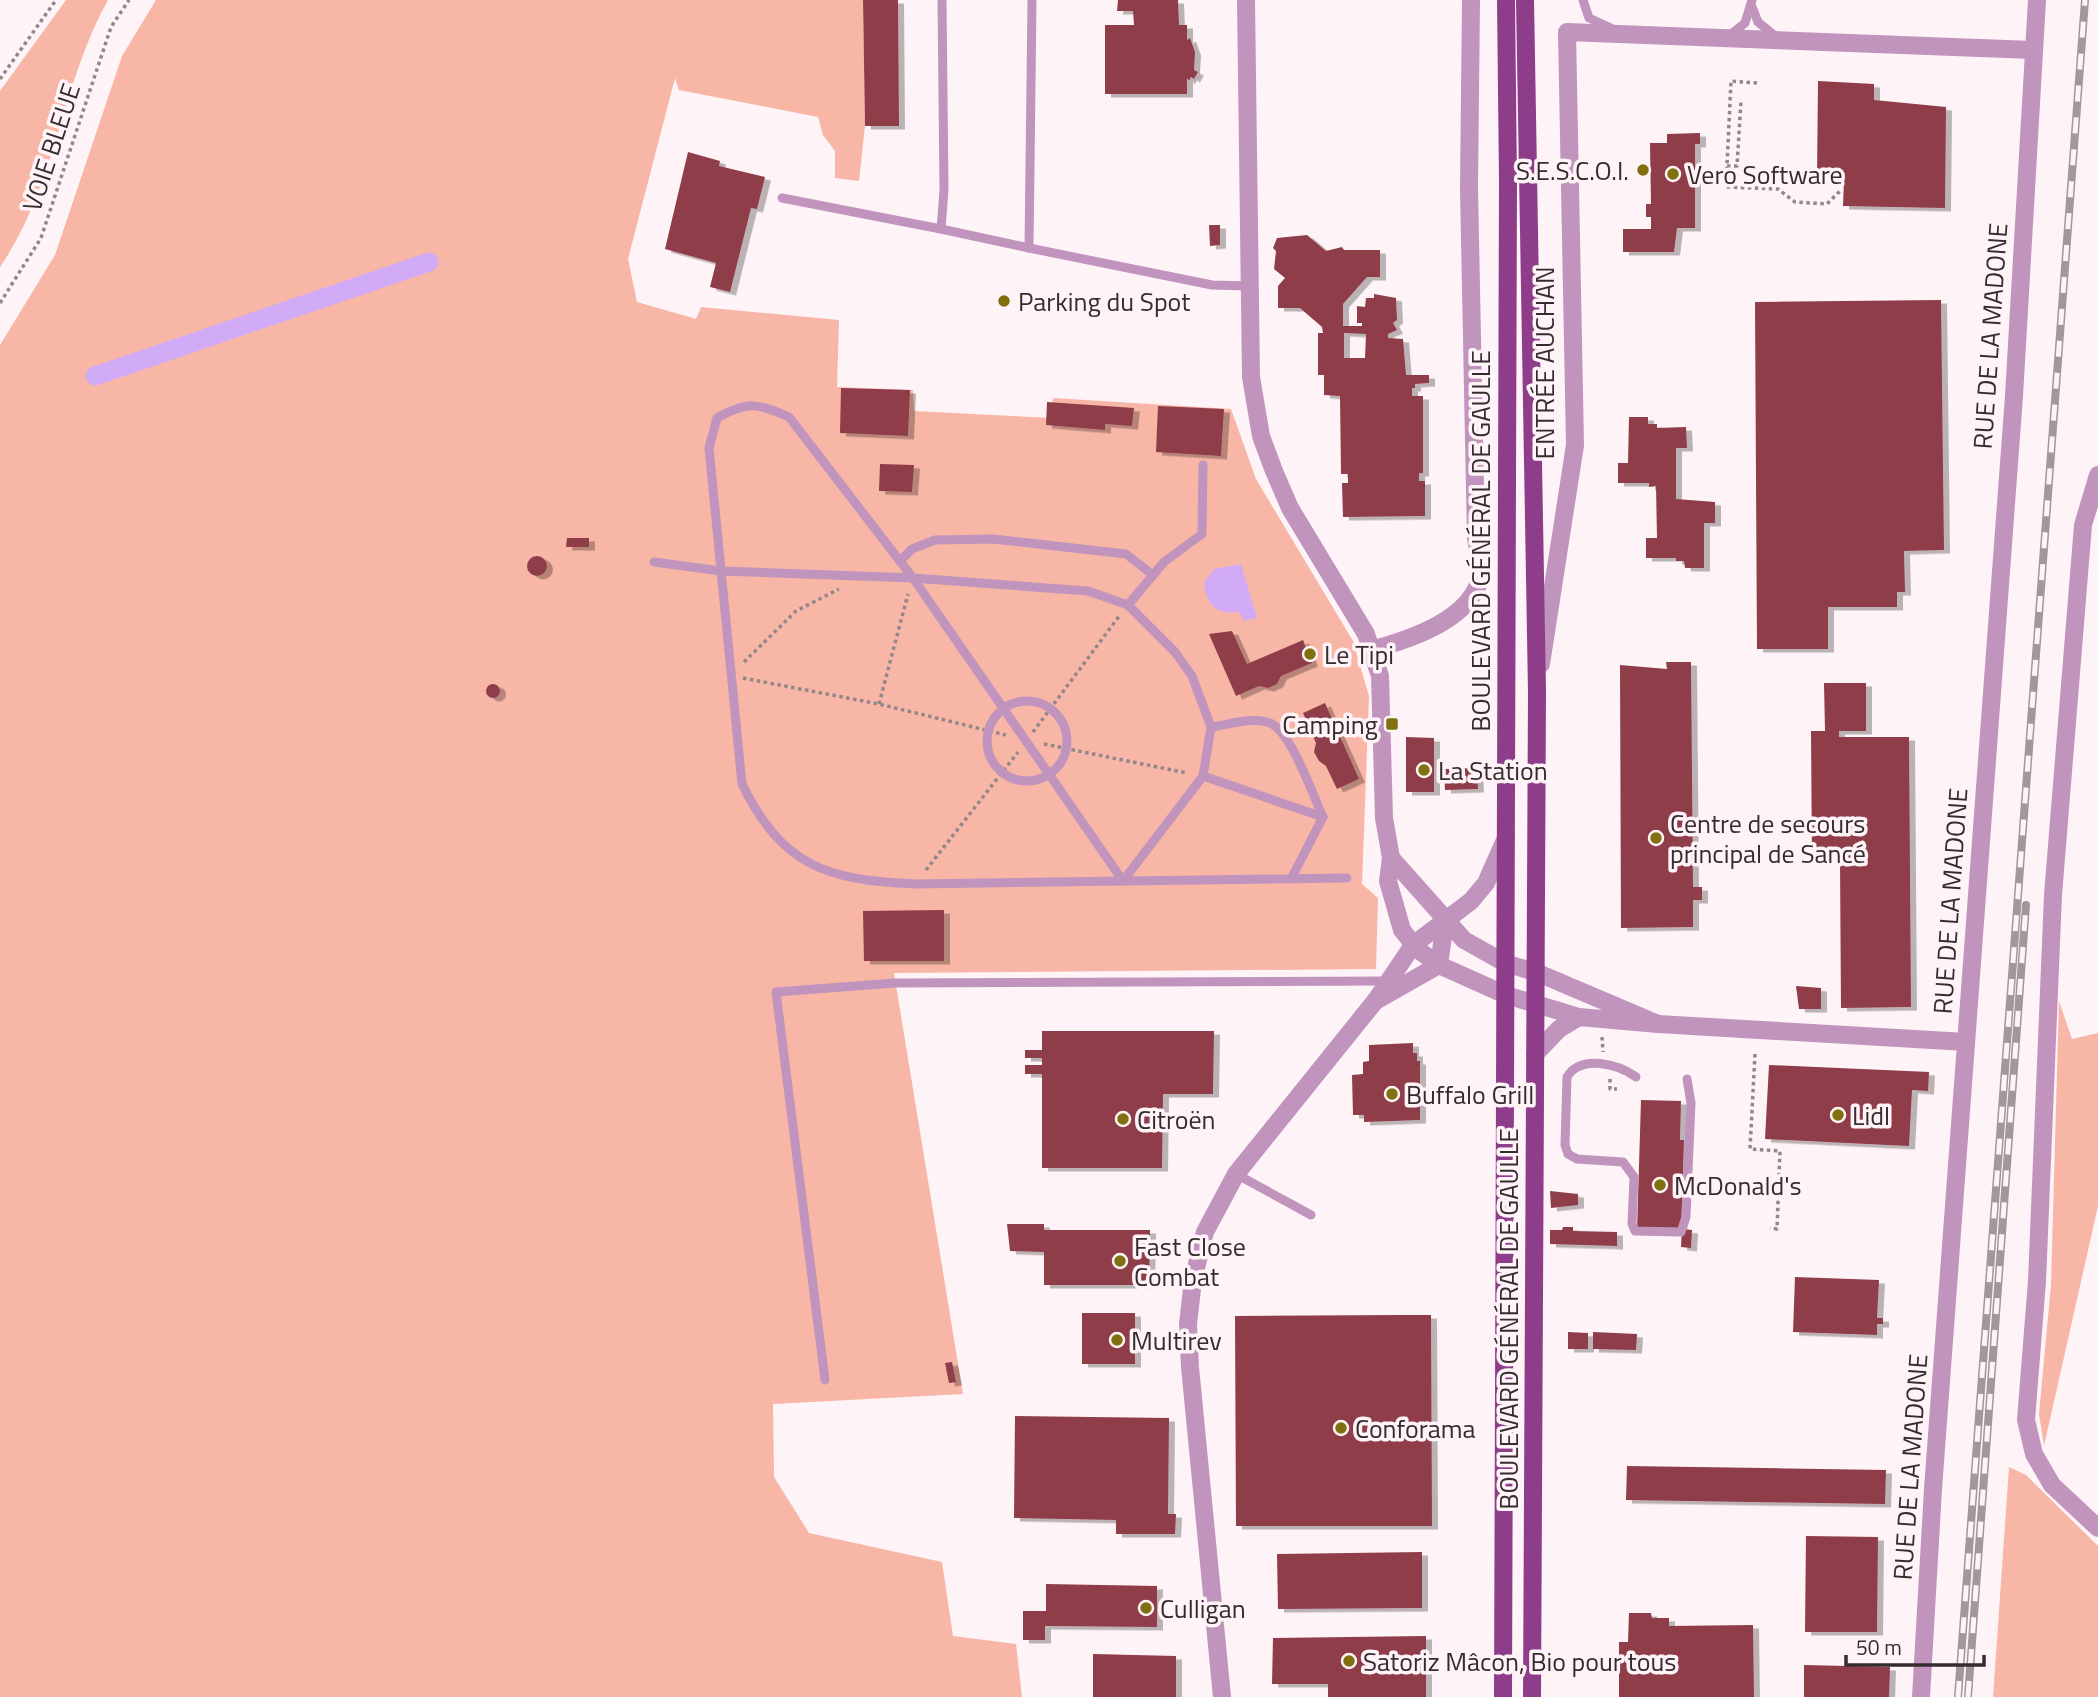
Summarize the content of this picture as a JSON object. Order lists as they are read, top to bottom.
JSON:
{
  "streets": {
    "main road": ["BOULEVARD GÉNÉRAL DE GAULLE"],
    "street": ["RUE DE LA MADONE", "ENTRÉE AUCHAN"],
    "path": ["VOIE BLEUE"]
  },
  "crossings": [
    ["ENTRÉE AUCHAN", "BOULEVARD GÉNÉRAL DE GAULLE"]
  ],
  "places": {
    "other": [
      "S.E.S.C.O.I.",
      "Vero Software",
      "Parking du Spot",
      "Le Tipi",
      "La Station",
      "Centre de secours principal de Sancé",
      "Buffalo Grill",
      "Lidl",
      "Citroën",
      "McDonald's",
      "Fast Close Combat",
      "Multirev",
      "Conforama",
      "Culligan",
      "Satoriz Mâcon, Bio pour tous"
    ],
    "transit": ["Camping"]
  },
  "scale_bar": "50 m"
}
